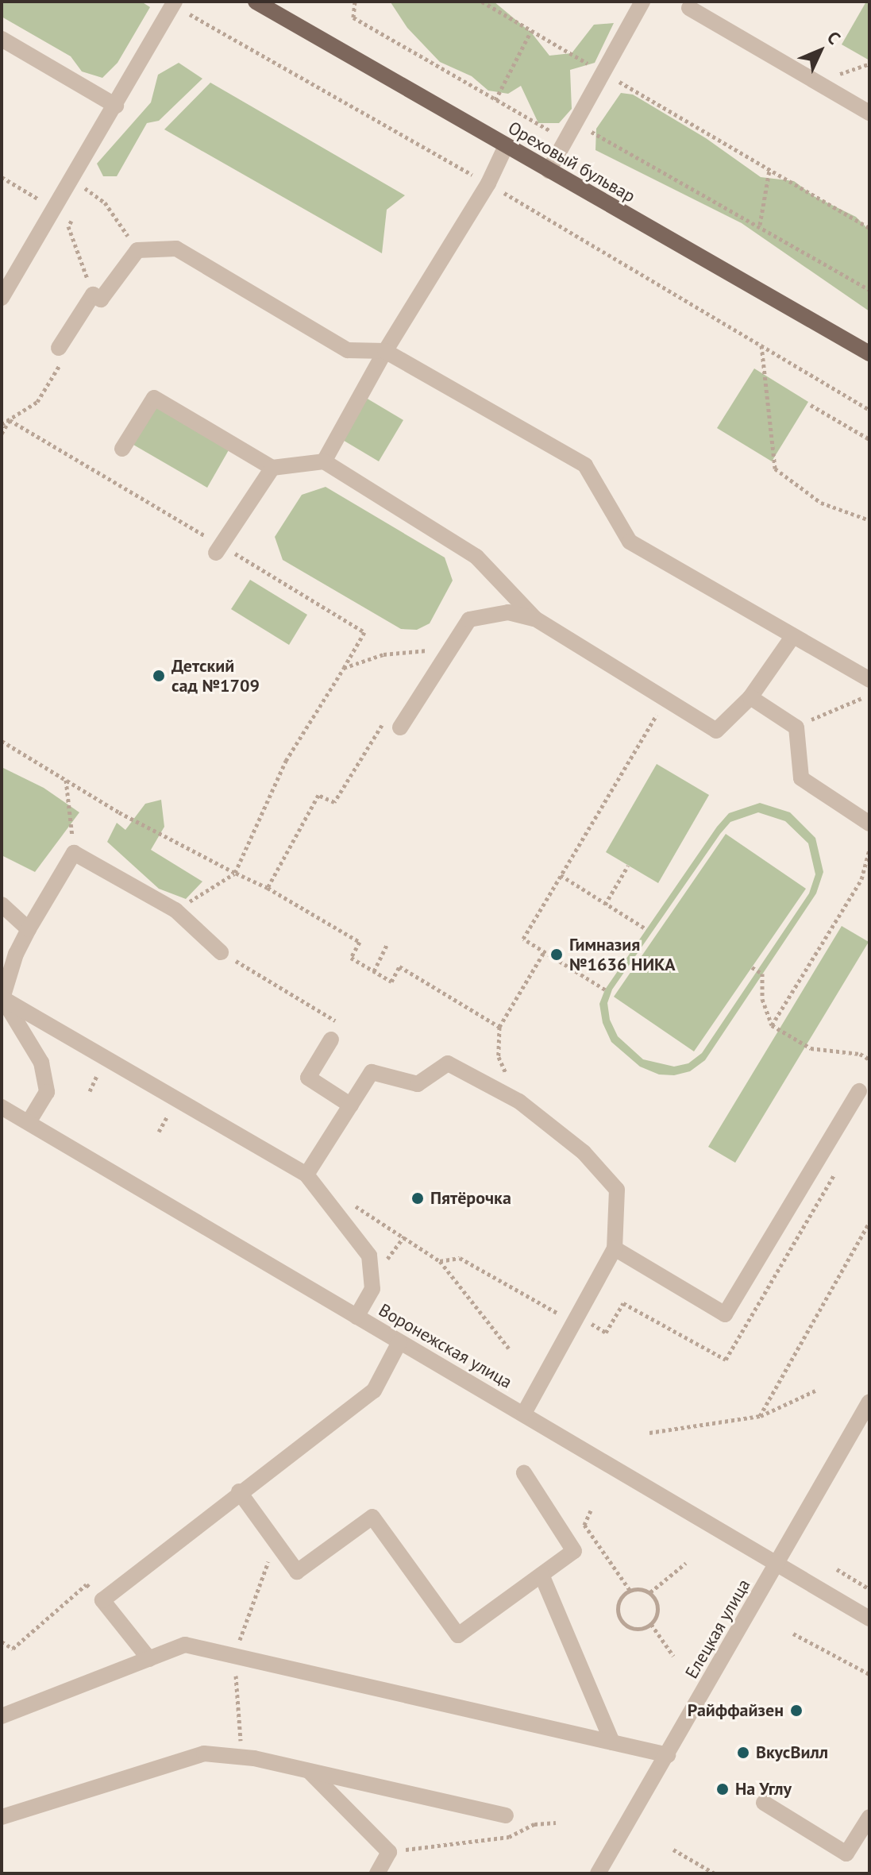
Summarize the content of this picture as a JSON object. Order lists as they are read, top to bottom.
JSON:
{
  "streets": {
    "main road": ["Ореховый бульвар"],
    "street": ["Воронежская улица", "Елецкая улица"]
  },
  "crossings": [
    ["Воронежская улица", "Елецкая улица"]
  ],
  "places": [
    "Детский сад №1709",
    "Гимназия №1636 НИКА",
    "Пятёрочка",
    "Райффайзен",
    "ВкусВилл",
    "На Углу"
  ],
  "north": "top right"
}
